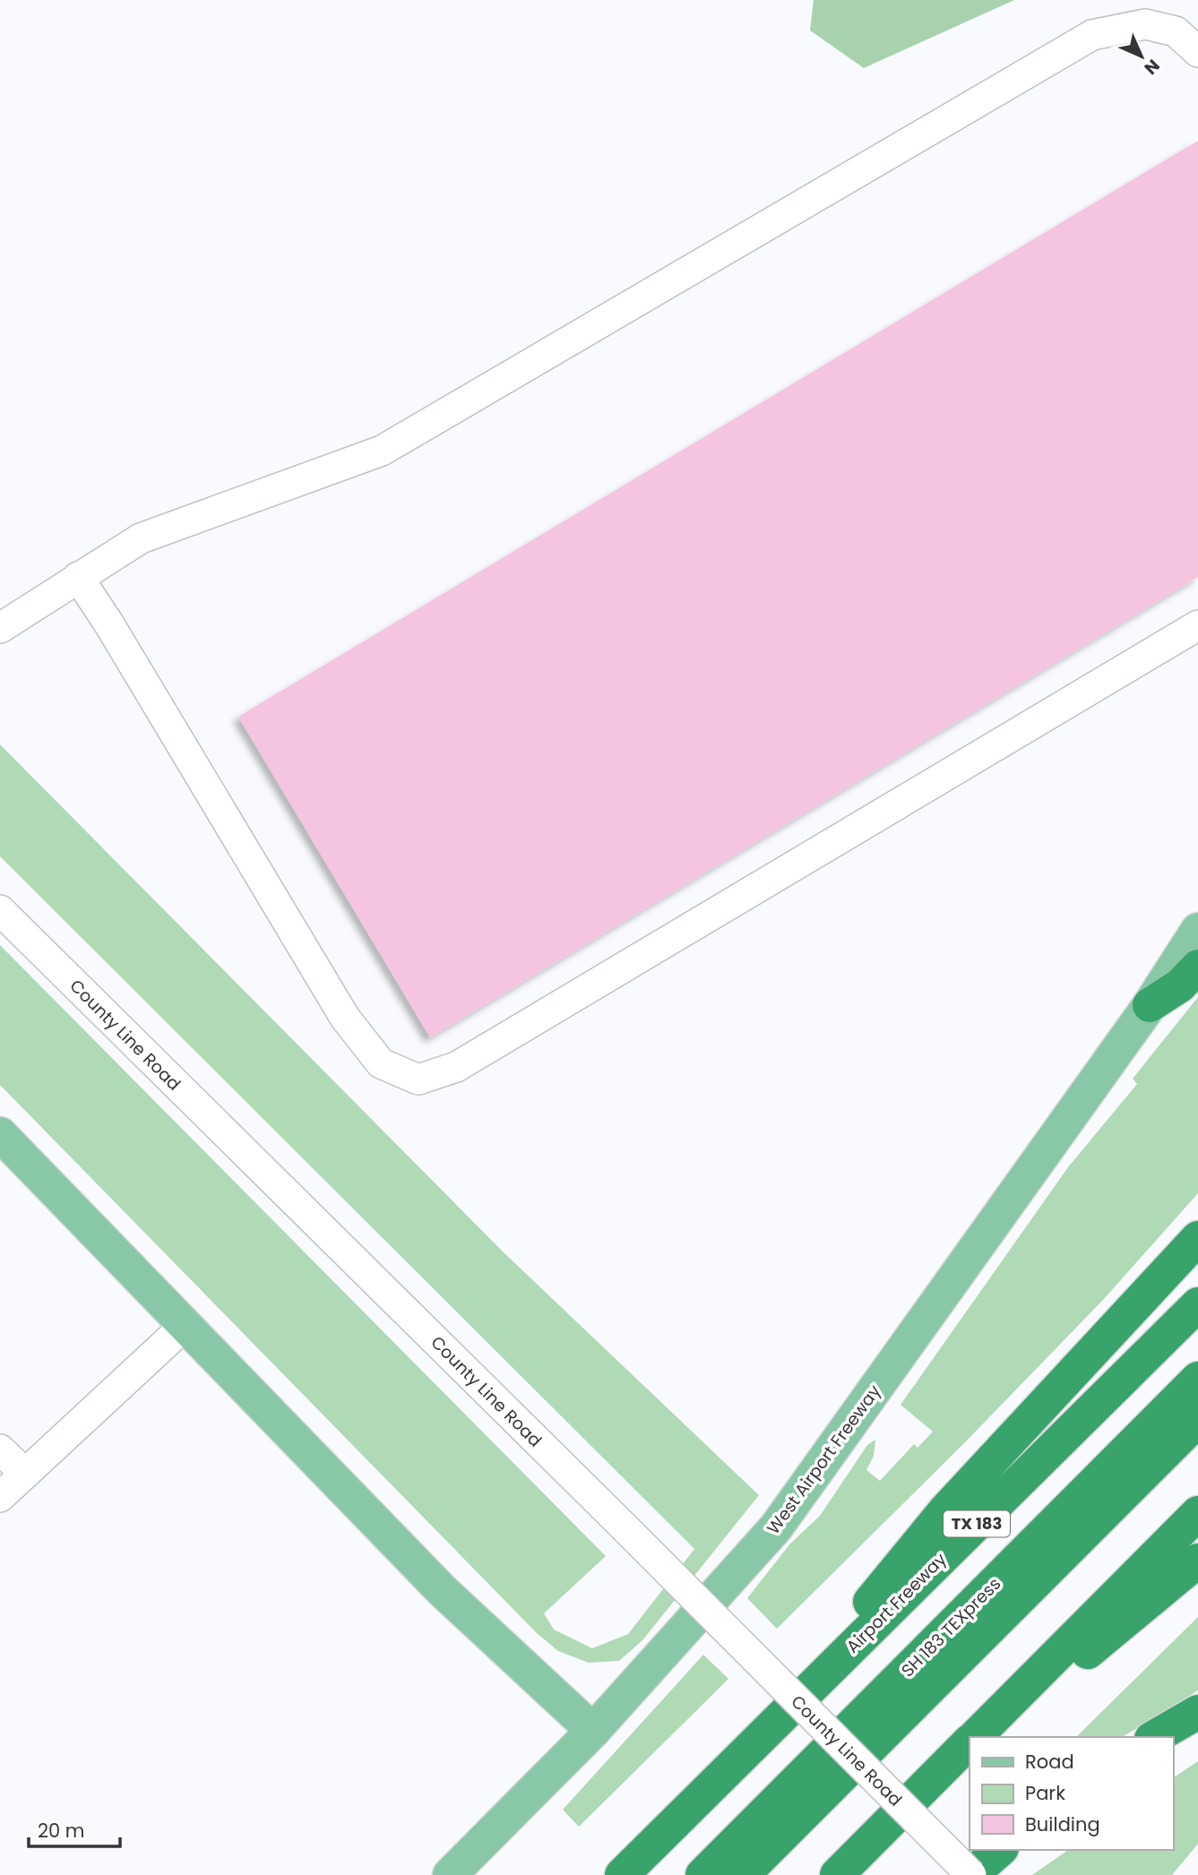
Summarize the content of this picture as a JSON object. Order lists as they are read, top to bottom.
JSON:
{
  "streets": {
    "highway": ["TX 183", "Airport Freeway", "SH 183 TEXpress"],
    "main road": ["West Airport Freeway"],
    "street": ["County Line Road"]
  },
  "legend": ["Road", "Park", "Building"],
  "scale_bar": "20 m",
  "north": "bottom right"
}
